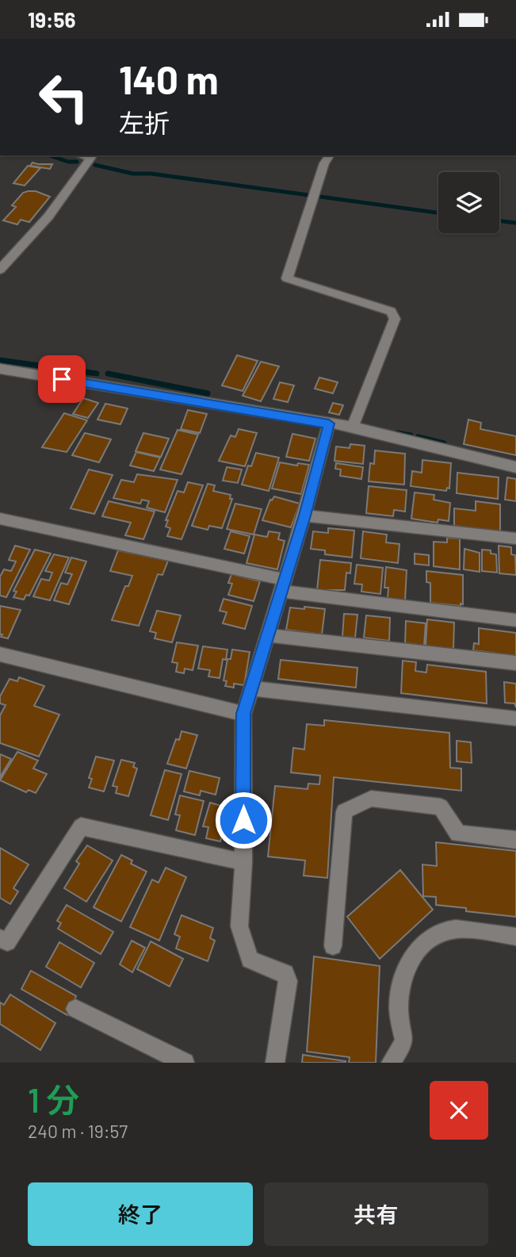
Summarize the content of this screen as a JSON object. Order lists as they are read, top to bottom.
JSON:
{
  "page": {
    "status": "19:56",
    "turn": ["140 m", "左折"],
    "heading": ["1 分", "240 m · 19:57"],
    "buttons": ["終了", "共有"]
  }
}
